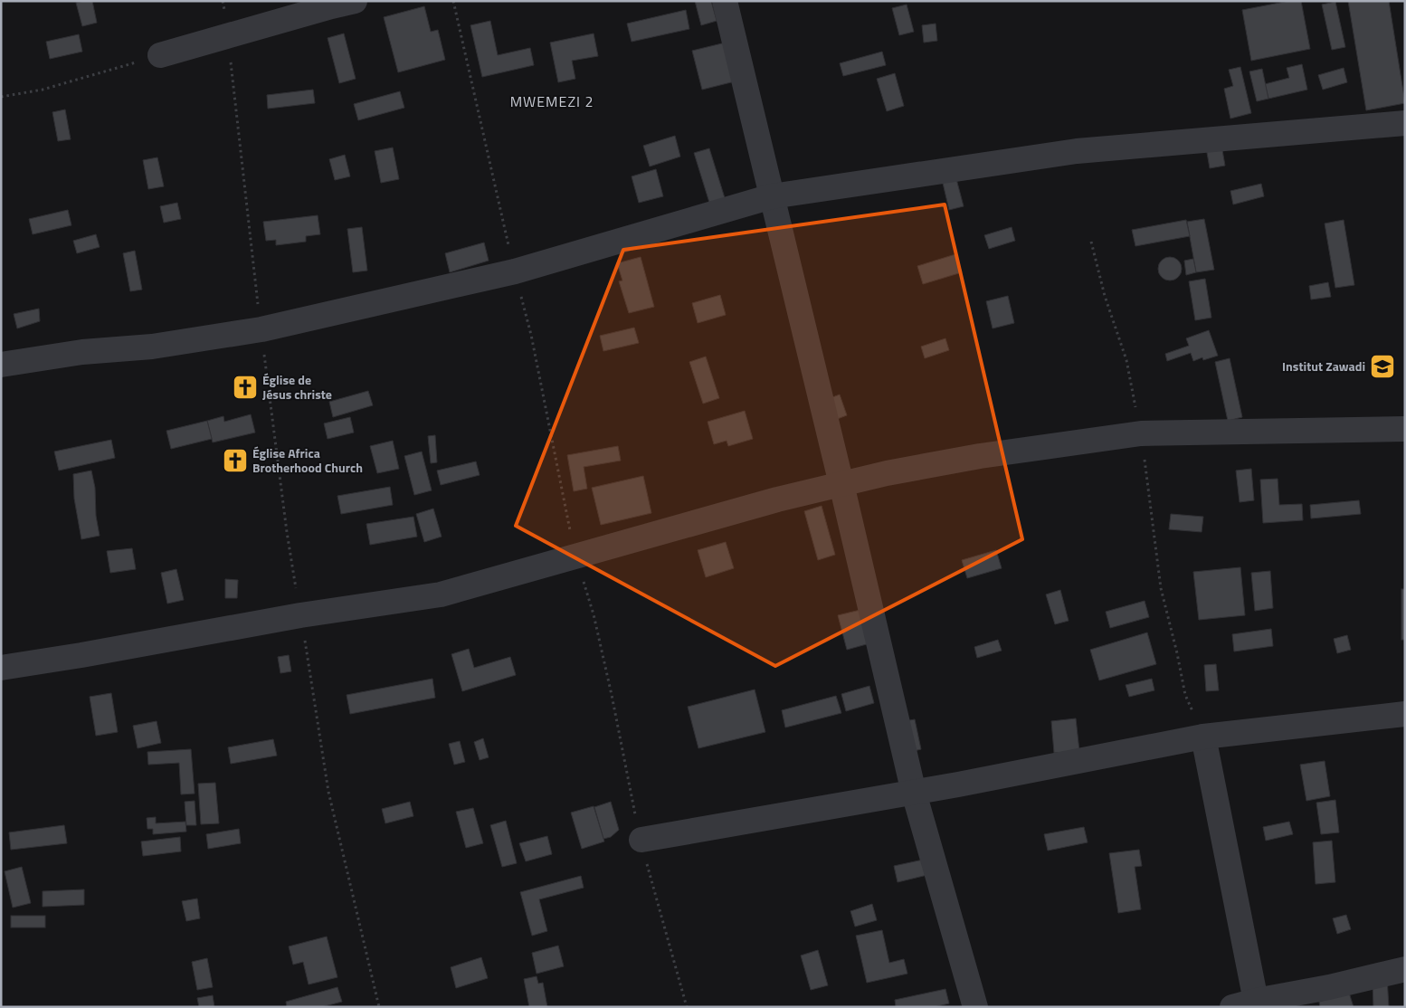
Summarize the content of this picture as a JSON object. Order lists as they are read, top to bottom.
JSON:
{
  "districts": ["MWEMEZI 2"],
  "places": {
    "school or university": ["Institut Zawadi"],
    "church": ["Église de Jésus christe", "Église Africa Brotherhood Church"]
  }
}
